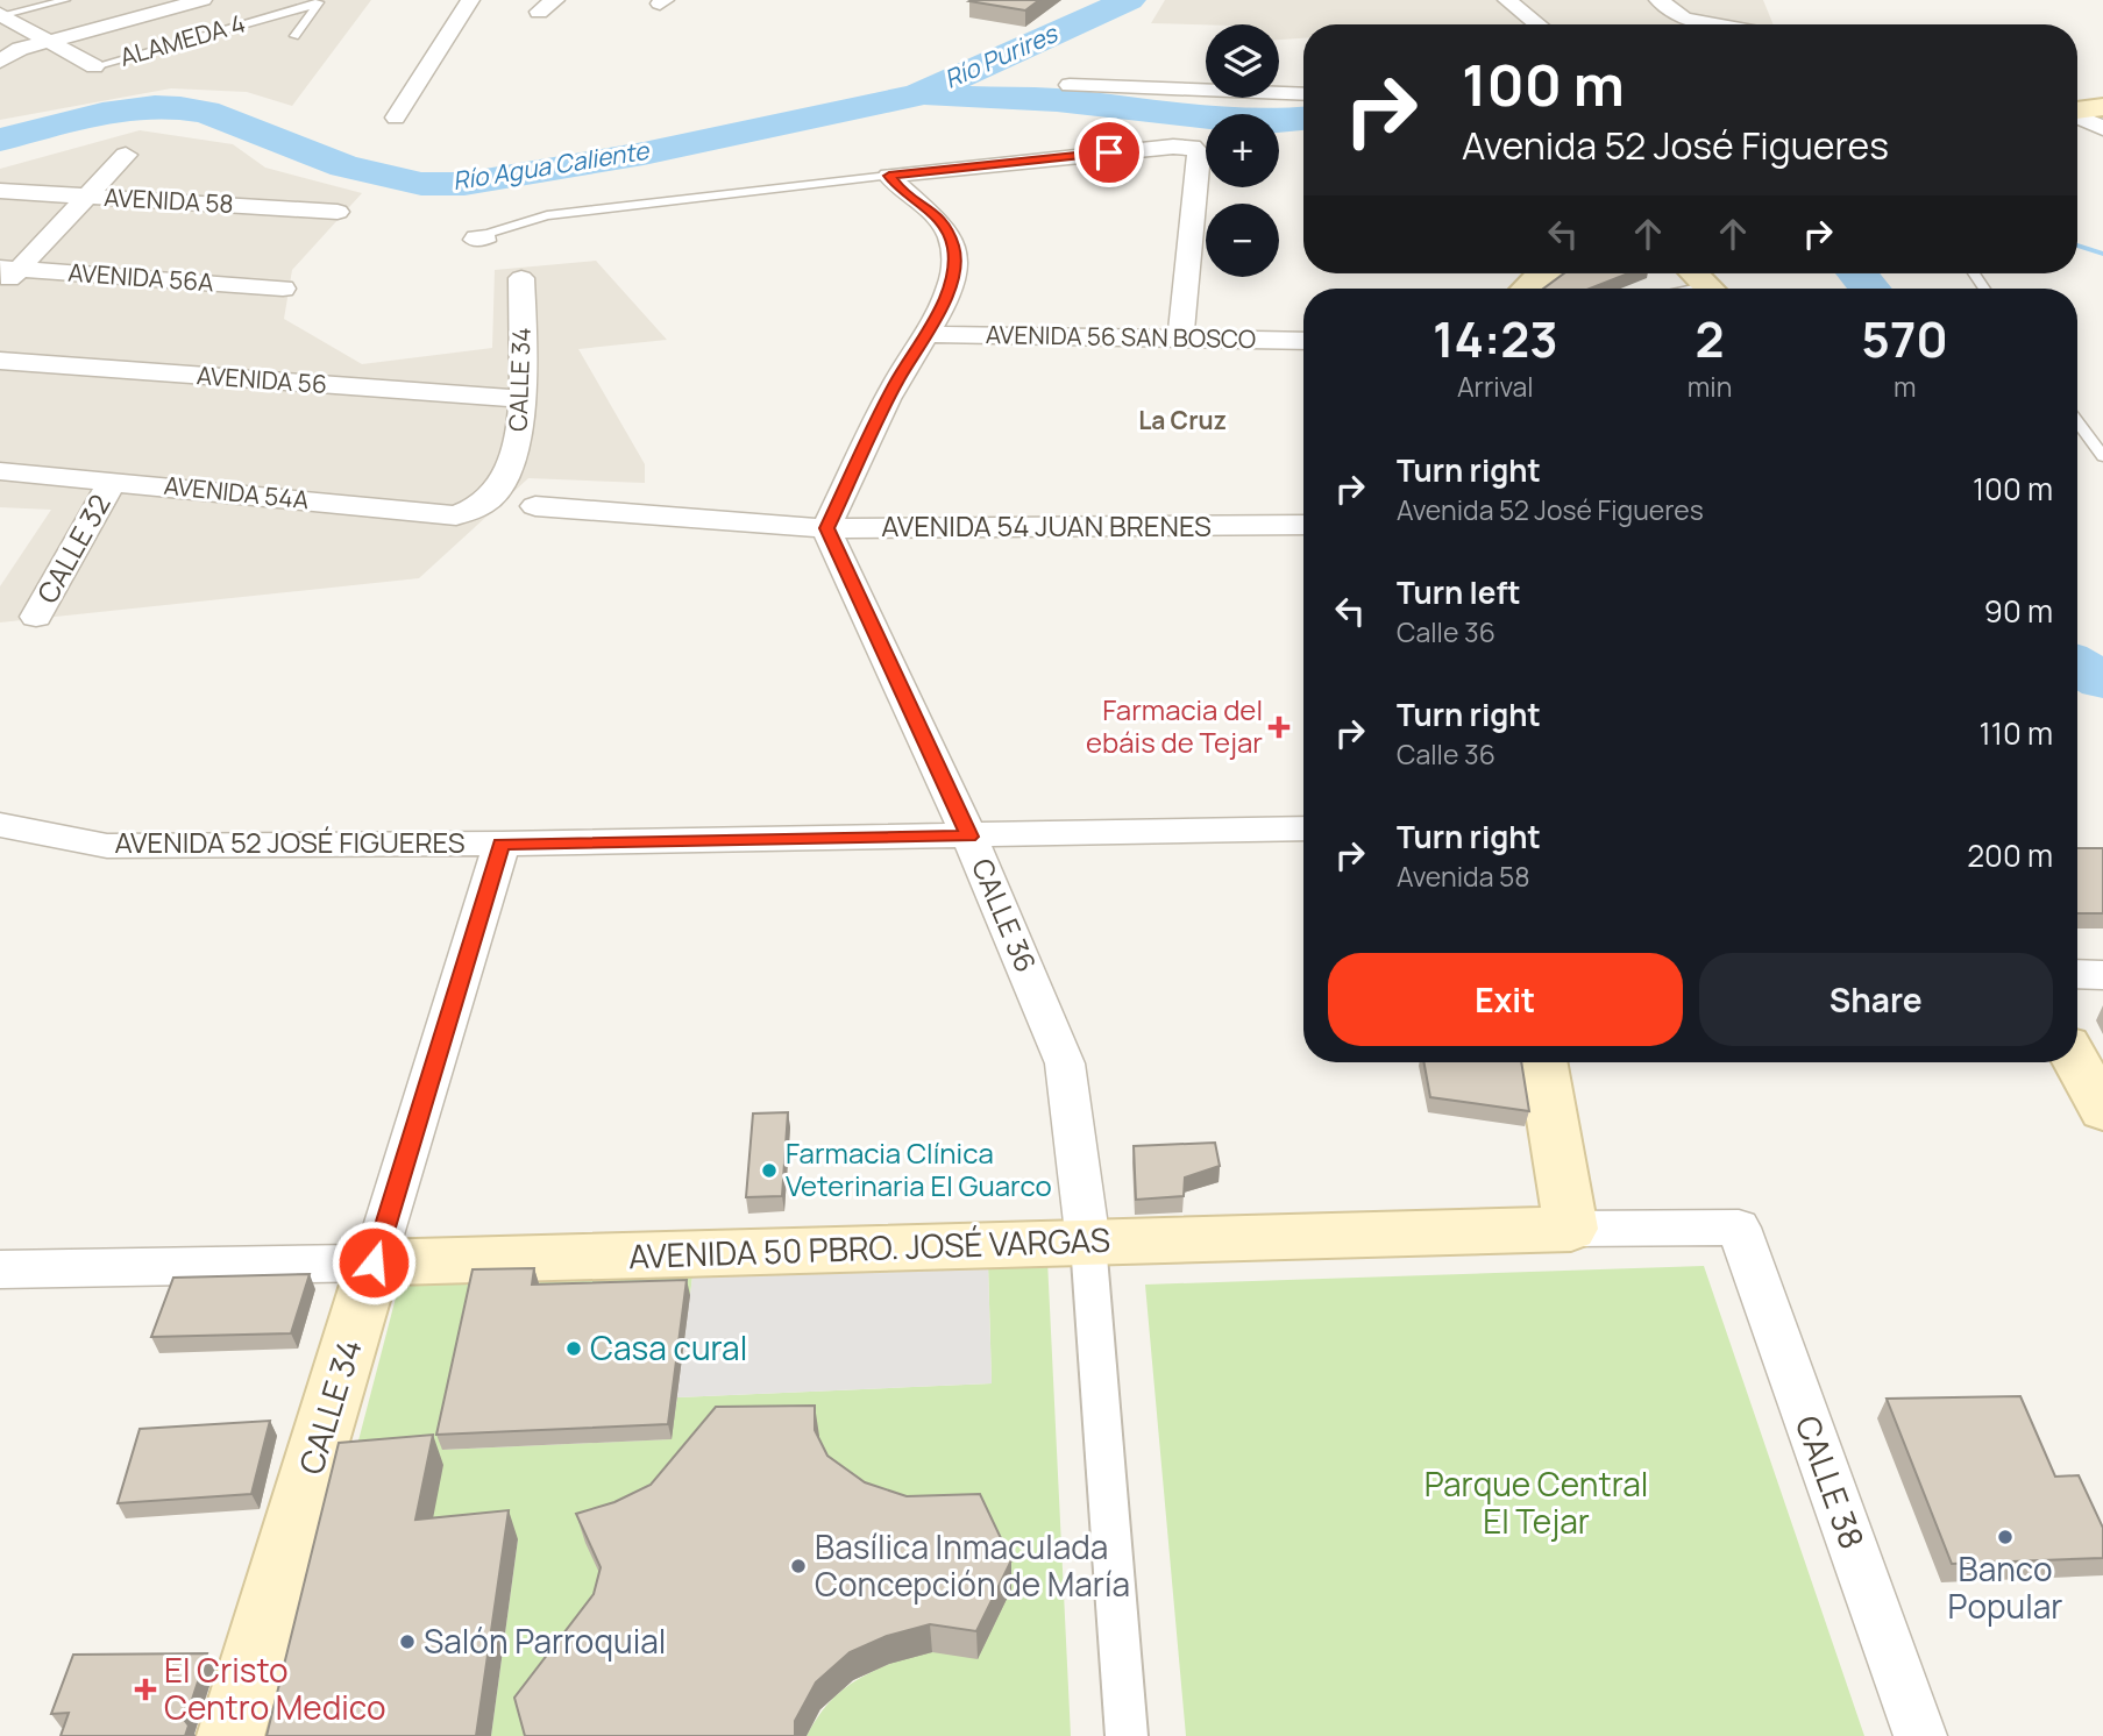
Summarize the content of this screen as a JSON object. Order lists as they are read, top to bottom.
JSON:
{
  "streets": {
    "main road": ["CALLE 34", "AVENIDA 50 PBRO. JOSÉ VARGAS"],
    "street": [
      "AVENIDA 58",
      "AVENIDA 56A",
      "AVENIDA 56 SAN BOSCO",
      "AVENIDA 56",
      "AVENIDA 54A",
      "AVENIDA 54 JUAN BRENES",
      "CALLE 32",
      "AVENIDA 52 JOSÉ FIGUERES",
      "CALLE 36",
      "CALLE 38"
    ],
    "lane": ["ALAMEDA 4"]
  },
  "crossings": [
    ["CALLE 34", "AVENIDA 56"],
    ["CALLE 34", "AVENIDA 54A"],
    ["CALLE 34", "AVENIDA 52 JOSÉ FIGUERES"],
    ["CALLE 34", "AVENIDA 50 PBRO. JOSÉ VARGAS"],
    ["AVENIDA 54A", "CALLE 32"],
    ["AVENIDA 54 JUAN BRENES", "CALLE 36"],
    ["AVENIDA 52 JOSÉ FIGUERES", "CALLE 36"],
    ["CALLE 36", "AVENIDA 50 PBRO. JOSÉ VARGAS"],
    ["AVENIDA 50 PBRO. JOSÉ VARGAS", "CALLE 38"]
  ],
  "districts": ["La Cruz"],
  "water": ["Río Purires", "Río Agua Caliente"],
  "parks": ["Parque Central El Tejar"],
  "places": {
    "health": ["Farmacia del ebáis de Tejar", "El Cristo Centro Medico"],
    "other": [
      "Farmacia Clínica Veterinaria El Guarco",
      "Casa cural",
      "Banco Popular",
      "Basílica Inmaculada Concepción de María",
      "Salón Parroquial"
    ]
  },
  "page": {
    "map_buttons": ["+", "−"],
    "turn": ["100 m", "Avenida 52 José Figueres"],
    "eta": [
      "14:23",
      "Arrival",
      "2",
      "min",
      "570",
      "m"
    ],
    "list": [
      {
        "name": "Turn right",
        "note": "Avenida 52 José Figueres",
        "value": "100 m"
      },
      {
        "name": "Turn left",
        "note": "Calle 36",
        "value": "90 m"
      },
      {
        "name": "Turn right",
        "note": "Calle 36",
        "value": "110 m"
      },
      {
        "name": "Turn right",
        "note": "Avenida 58",
        "value": "200 m"
      }
    ],
    "buttons": ["Exit", "Share"]
  }
}
